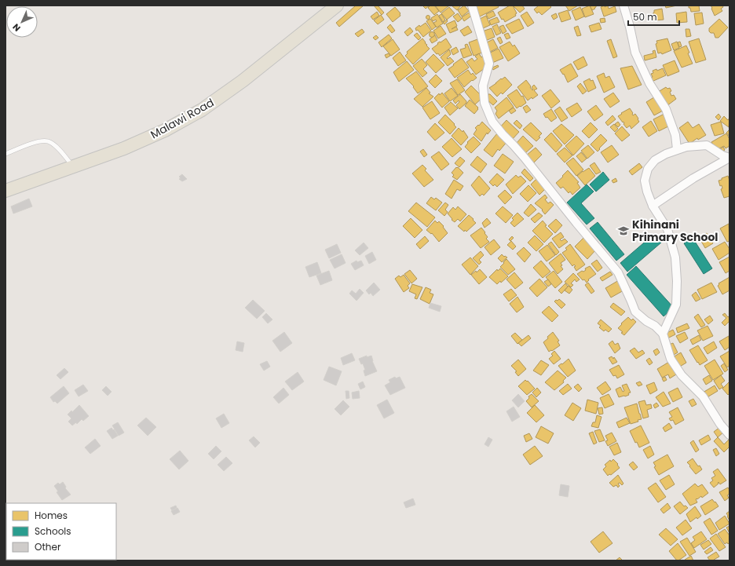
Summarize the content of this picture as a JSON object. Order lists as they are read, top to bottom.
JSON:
{
  "streets": {
    "main road": ["Malawi Road"]
  },
  "places": {
    "school or university": ["Kihinani Primary School"]
  },
  "legend": ["Homes", "Schools", "Other"],
  "scale_bar": "50 m",
  "north": "bottom left"
}
